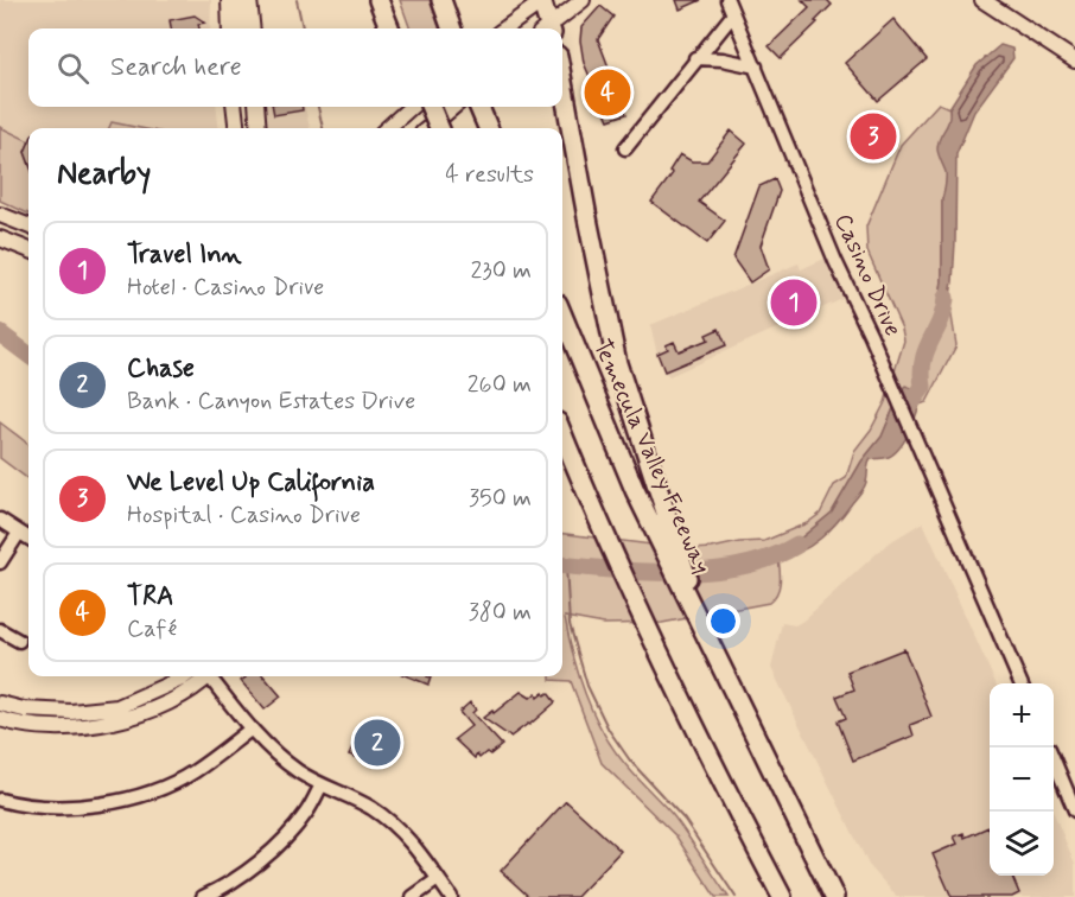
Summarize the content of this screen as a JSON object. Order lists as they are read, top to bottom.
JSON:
{
  "streets": {
    "highway": ["Temecula Valley Freeway"],
    "street": ["Casino Drive"]
  },
  "page": {
    "search": "Search here",
    "pins": [
      "4",
      "3",
      "1",
      "2"
    ],
    "heading": ["Nearby", "4 results"],
    "list": [
      {
        "mark": "1",
        "name": "Travel Inn",
        "note": "Hotel · Casino Drive",
        "value": "230 m"
      },
      {
        "mark": "2",
        "name": "Chase",
        "note": "Bank · Canyon Estates Drive",
        "value": "260 m"
      },
      {
        "mark": "3",
        "name": "We Level Up California",
        "note": "Hospital · Casino Drive",
        "value": "350 m"
      },
      {
        "mark": "4",
        "name": "TRA",
        "note": "Café",
        "value": "380 m"
      }
    ],
    "map_buttons": ["+", "−"]
  }
}
